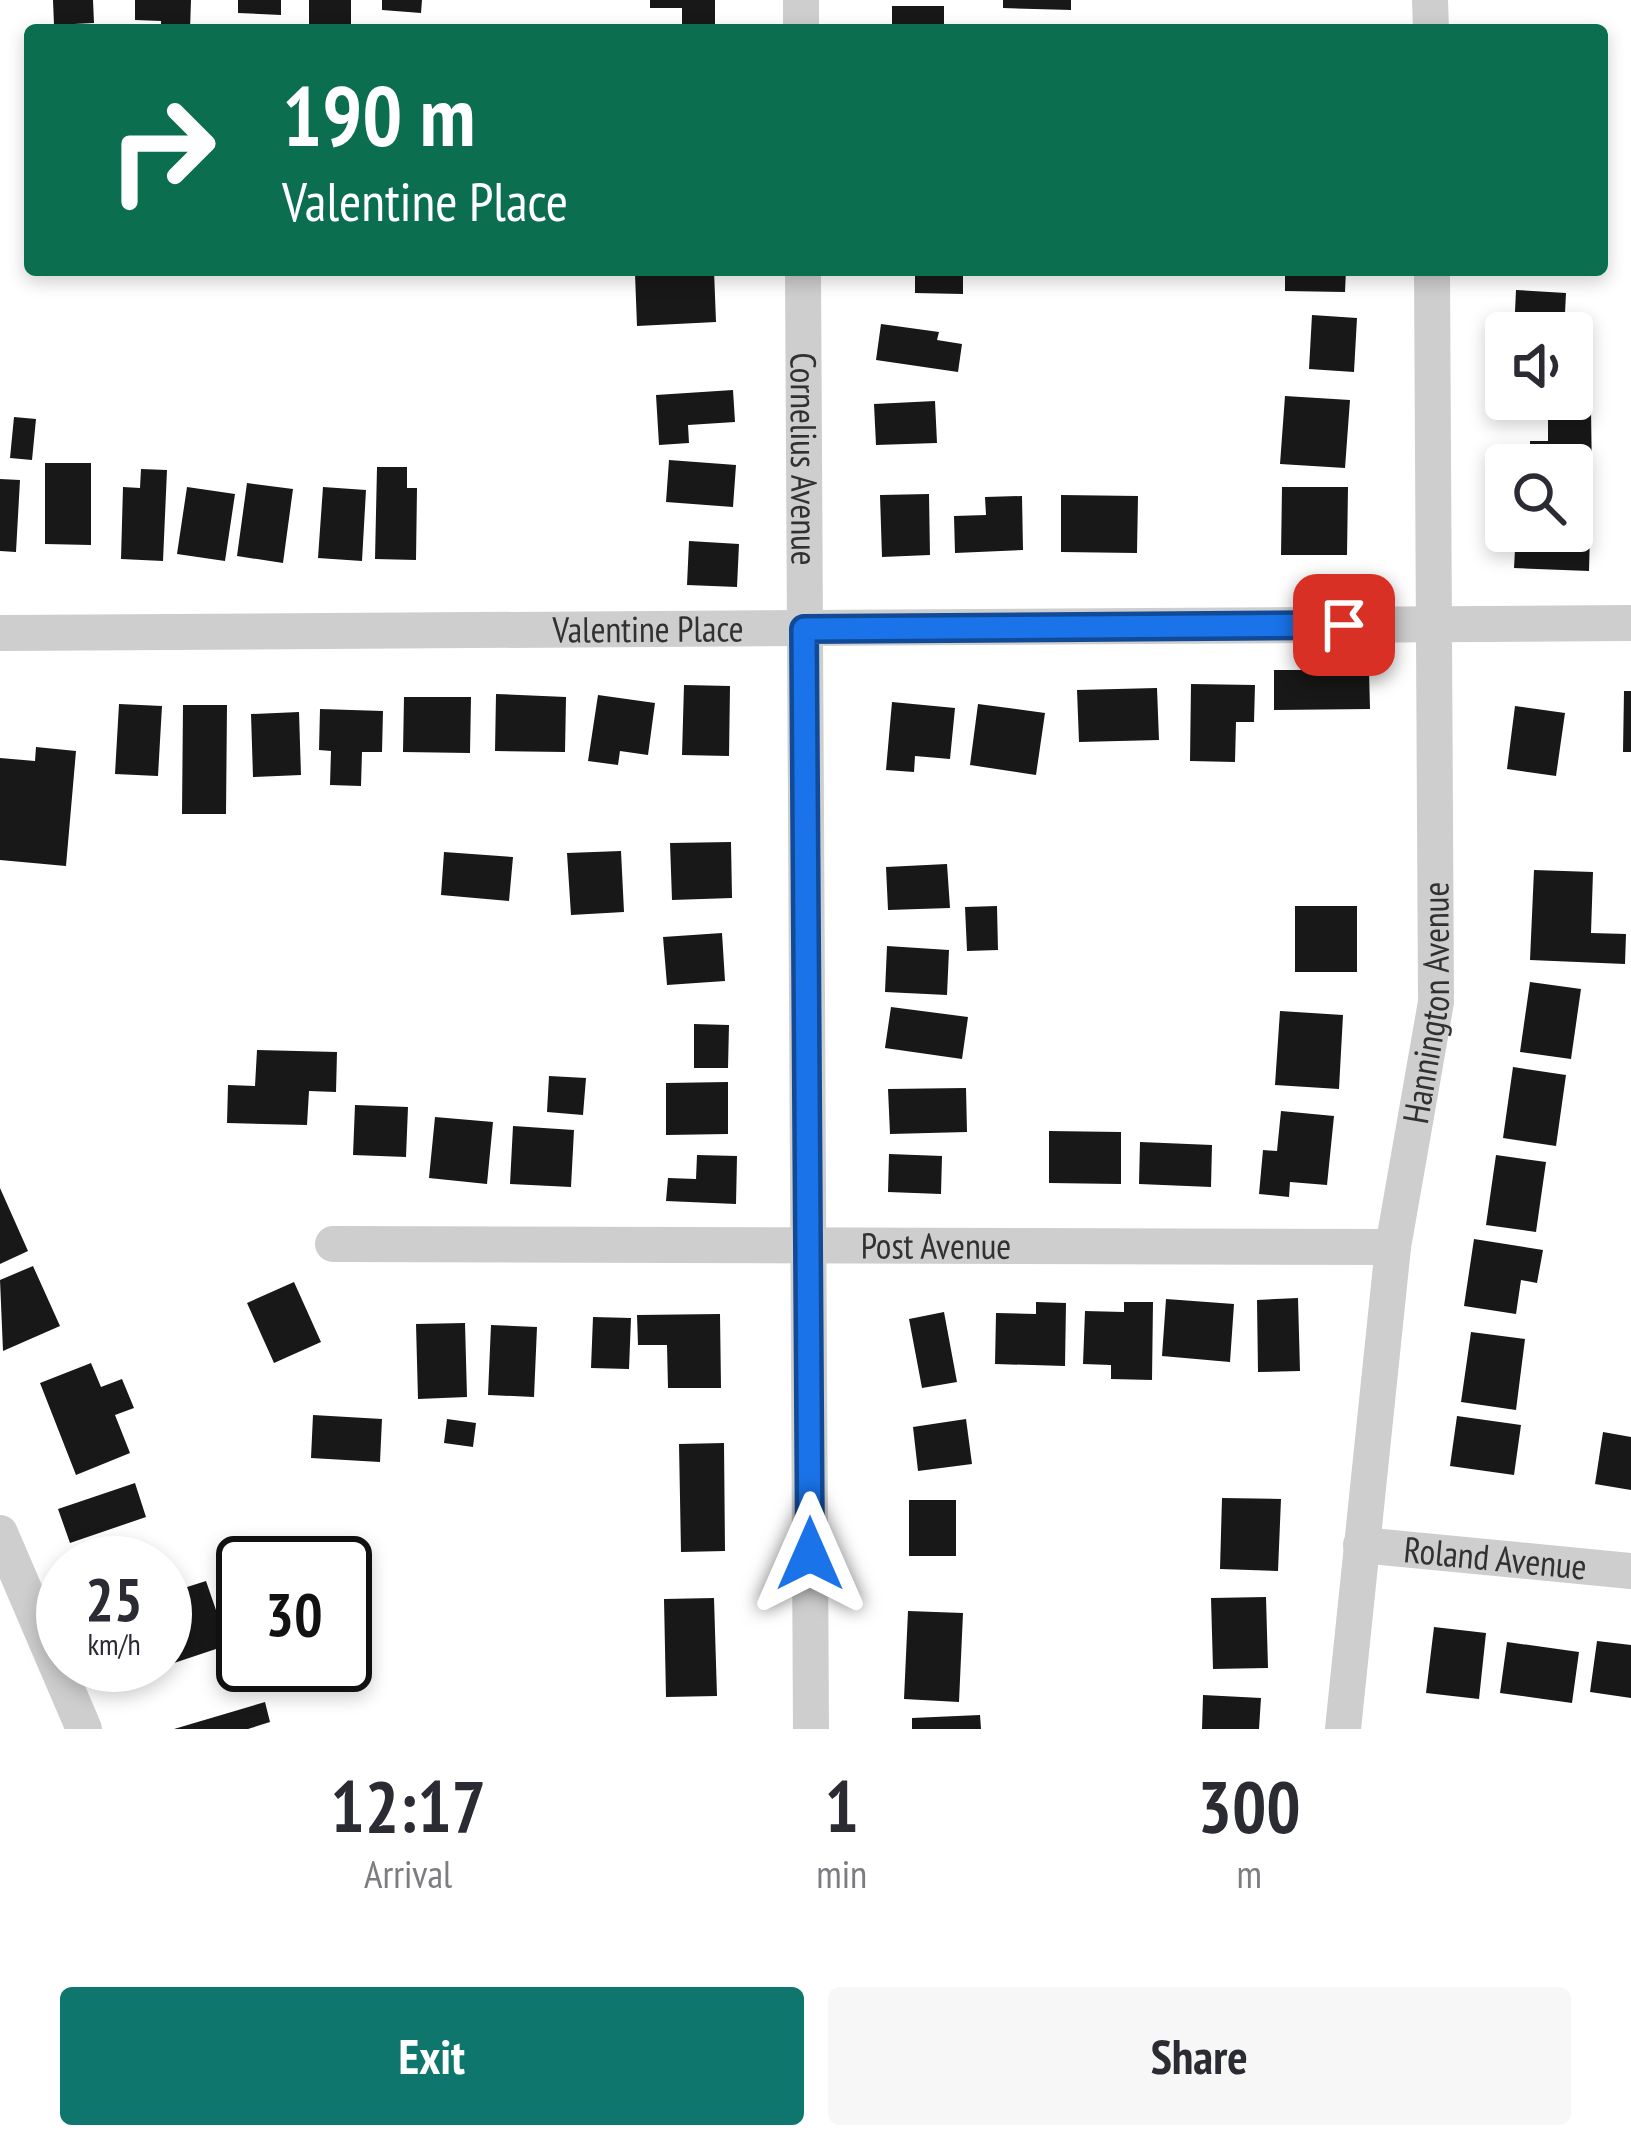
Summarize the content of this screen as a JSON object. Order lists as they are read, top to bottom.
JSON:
{
  "streets": {
    "street": [
      "Cornelius Avenue",
      "Valentine Place",
      "Hannington Avenue",
      "Post Avenue",
      "Roland Avenue"
    ]
  },
  "crossings": [
    ["Cornelius Avenue", "Valentine Place"],
    ["Cornelius Avenue", "Post Avenue"],
    ["Valentine Place", "Hannington Avenue"],
    ["Hannington Avenue", "Post Avenue"],
    ["Hannington Avenue", "Roland Avenue"]
  ],
  "page": {
    "turn": ["190 m", "Valentine Place"],
    "speed": "25 km/h",
    "limit": "30",
    "eta": [
      "12:17",
      "Arrival",
      "1",
      "min",
      "300",
      "m"
    ],
    "buttons": ["Exit", "Share"]
  }
}
